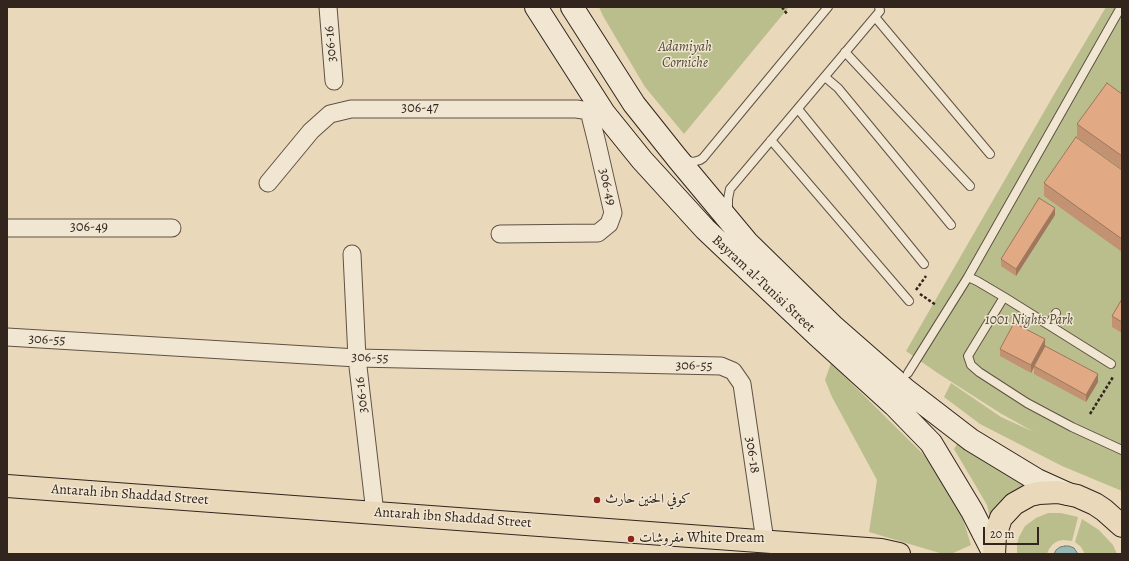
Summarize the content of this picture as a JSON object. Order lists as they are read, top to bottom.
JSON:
{
  "streets": {
    "main road": ["Bayram al-Tunisi Street", "Antarah ibn Shaddad Street"],
    "street": [
      "306-16",
      "306-47",
      "306-49",
      "306-55",
      "306-18"
    ]
  },
  "crossings": [
    ["306-16", "306-55"],
    ["306-16", "Antarah ibn Shaddad Street"],
    ["306-47", "306-49"],
    ["306-47", "Bayram al-Tunisi Street"],
    ["306-49", "Bayram al-Tunisi Street"],
    ["306-55", "306-18"],
    ["306-18", "Antarah ibn Shaddad Street"]
  ],
  "parks": ["Adamiyah Corniche", "1001 Nights Park"],
  "places": ["كوفي الحنين حارث", "مفروشات White Dream"],
  "scale_bar": "20 m"
}
